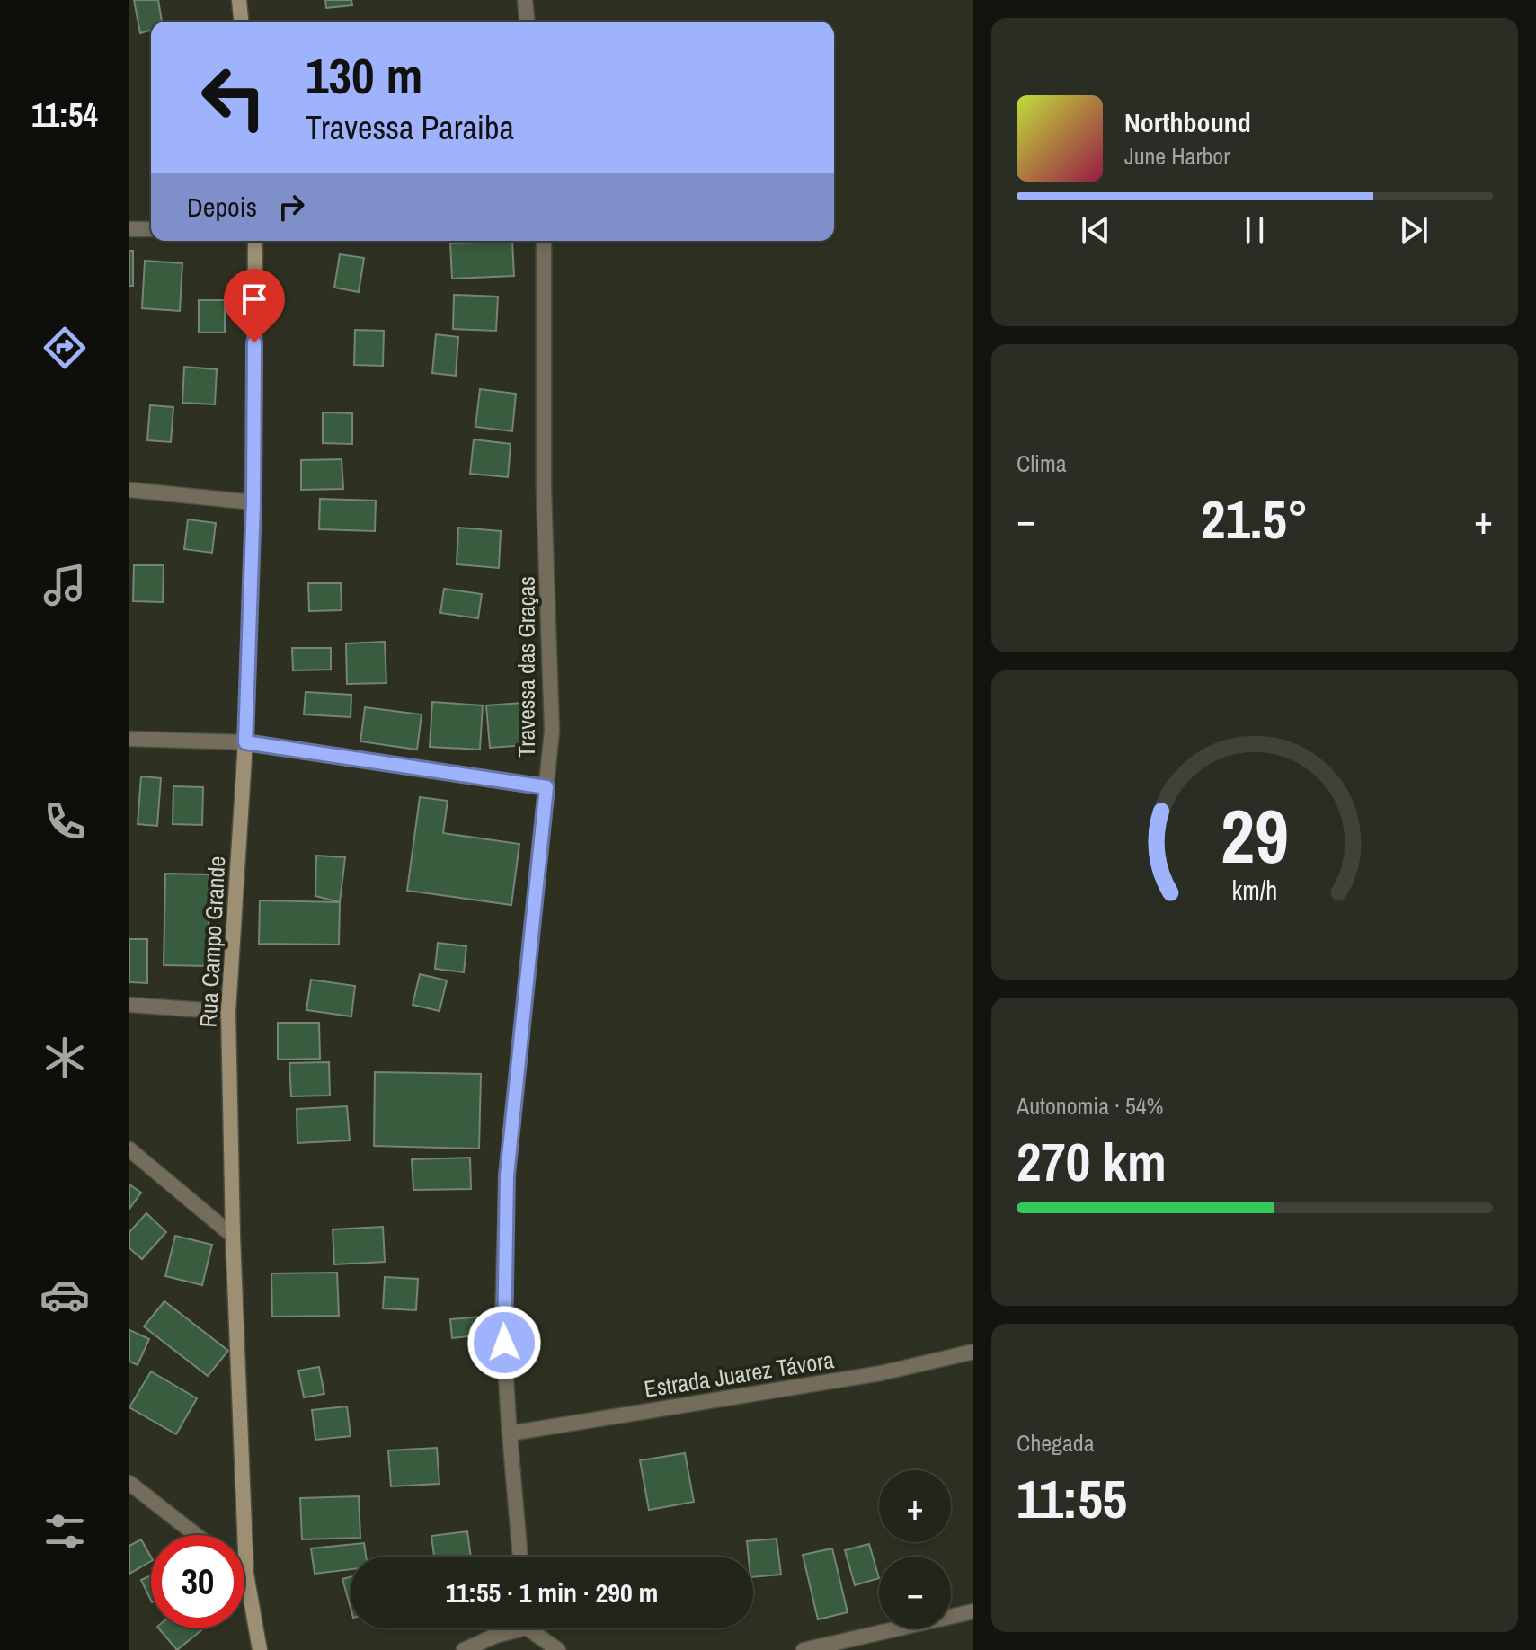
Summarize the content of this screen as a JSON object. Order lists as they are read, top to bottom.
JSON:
{
  "streets": {
    "street": ["Travessa das Graças", "Rua Campo Grande", "Estrada Juarez Távora"]
  },
  "crossings": [
    ["Travessa das Graças", "Estrada Juarez Távora"]
  ],
  "page": {
    "tabs": "11:54",
    "turn": ["130 m", "Travessa Paraiba"],
    "song": ["Northbound", "June Harbor"],
    "then": "Depois",
    "tile": [
      "Clima",
      ["Autonomia · 54%", "270 km"],
      ["Chegada", "11:55"]
    ],
    "heat": ["−", "21.5°", "+"],
    "map_buttons": ["+", "−"],
    "limit": "30",
    "trip": "11:55 · 1 min · 290 m",
    "gauge": ["29", "km/h"]
  }
}
